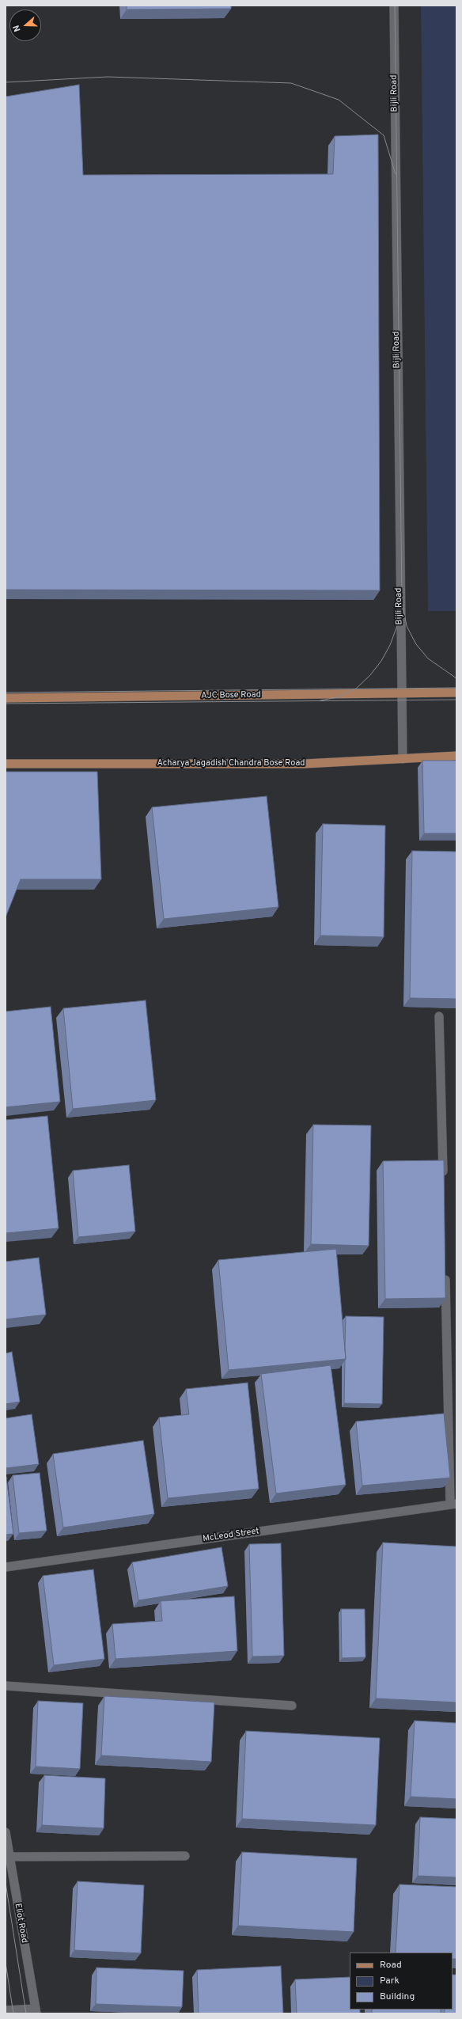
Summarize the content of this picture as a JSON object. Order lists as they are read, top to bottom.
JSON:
{
  "streets": {
    "main road": ["AJC Bose Road", "Acharya Jagadish Chandra Bose Road"],
    "street": ["Bijli Road", "McLeod Street", "Eliot Road"]
  },
  "crossings": [
    ["Bijli Road", "AJC Bose Road"],
    ["Bijli Road", "Acharya Jagadish Chandra Bose Road"]
  ],
  "legend": ["Road", "Park", "Building"],
  "north": "left"
}
